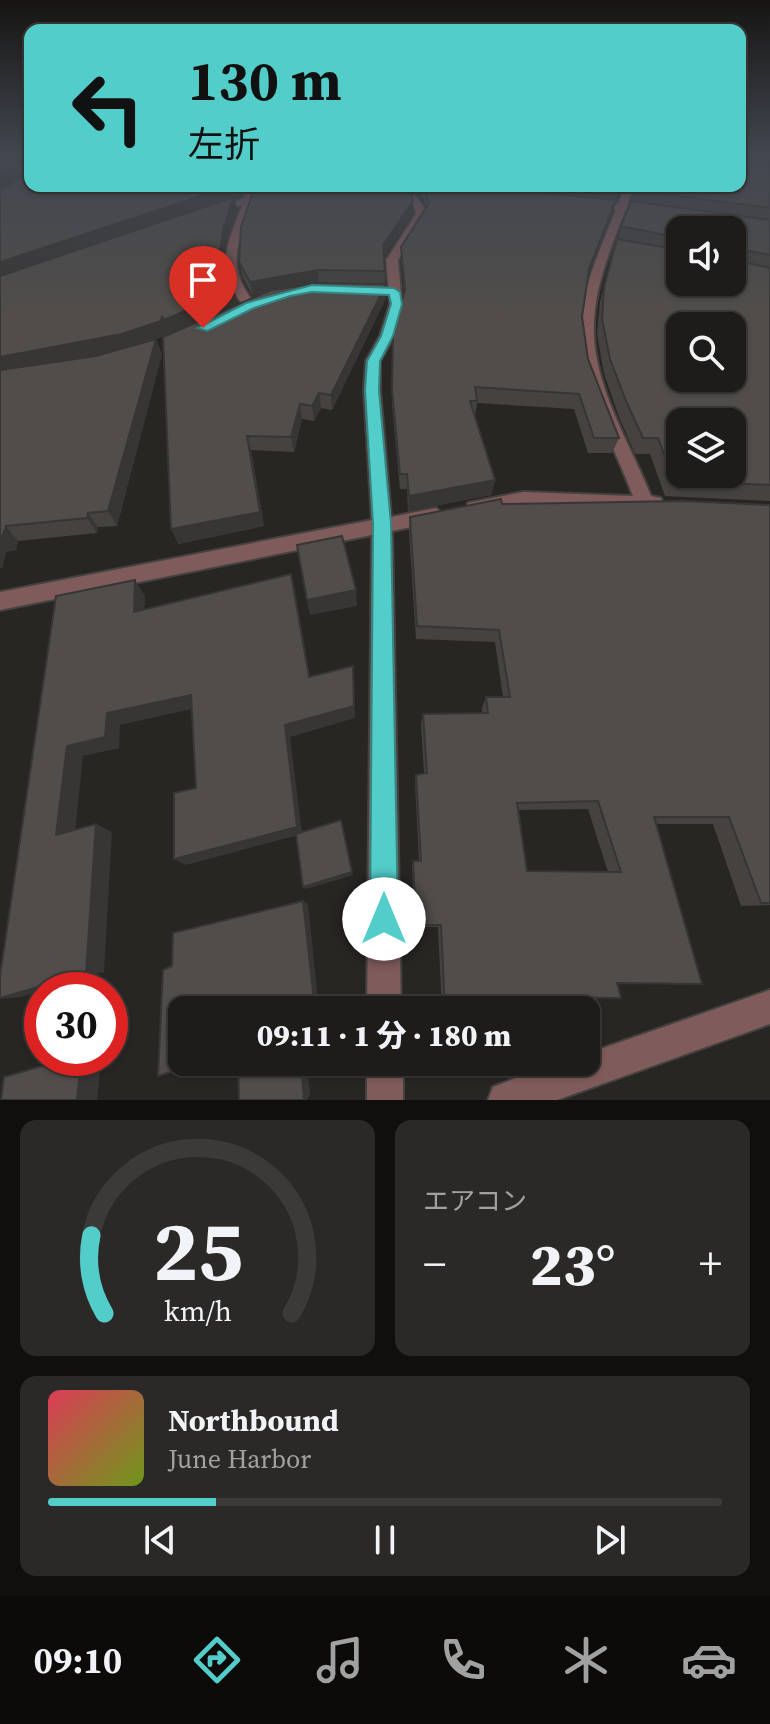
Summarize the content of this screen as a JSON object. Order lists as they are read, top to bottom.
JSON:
{
  "page": {
    "turn": ["130 m", "左折"],
    "limit": "30",
    "trip": "09:11 · 1 分 · 180 m",
    "tile": "エアコン",
    "heat": ["−", "23°", "+"],
    "song": ["Northbound", "June Harbor"],
    "tabs": "09:10",
    "gauge": ["25", "km/h"]
  }
}
